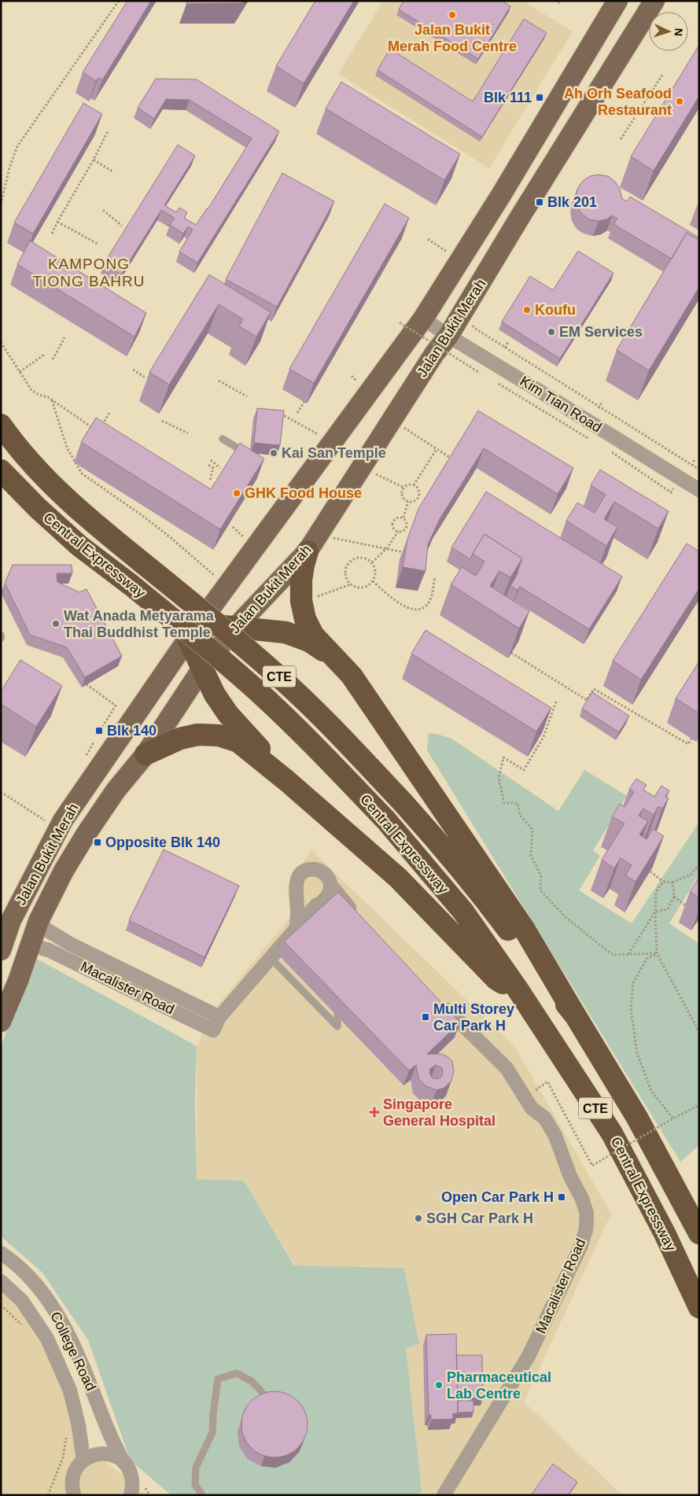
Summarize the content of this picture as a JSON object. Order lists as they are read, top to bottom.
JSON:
{
  "streets": {
    "highway": ["Central Expressway", "CTE"],
    "main road": ["Jalan Bukit Merah"],
    "street": ["Kim Tian Road", "Macalister Road", "College Road"]
  },
  "crossings": [
    ["Jalan Bukit Merah", "Kim Tian Road"],
    ["Jalan Bukit Merah", "Macalister Road"]
  ],
  "districts": ["KAMPONG TIONG BAHRU"],
  "places": {
    "other": [
      "Jalan Bukit Merah Food Centre",
      "Ah Orh Seafood Restaurant",
      "Koufu",
      "EM Services",
      "Kai San Temple",
      "GHK Food House",
      "Wat Anada Metyarama Thai Buddhist Temple",
      "SGH Car Park H",
      "Pharmaceutical Lab Centre"
    ],
    "transit": [
      "Blk 111",
      "Blk 201",
      "Blk 140",
      "Opposite Blk 140",
      "Multi Storey Car Park H",
      "Open Car Park H"
    ],
    "health": ["Singapore General Hospital"]
  },
  "north": "right"
}
